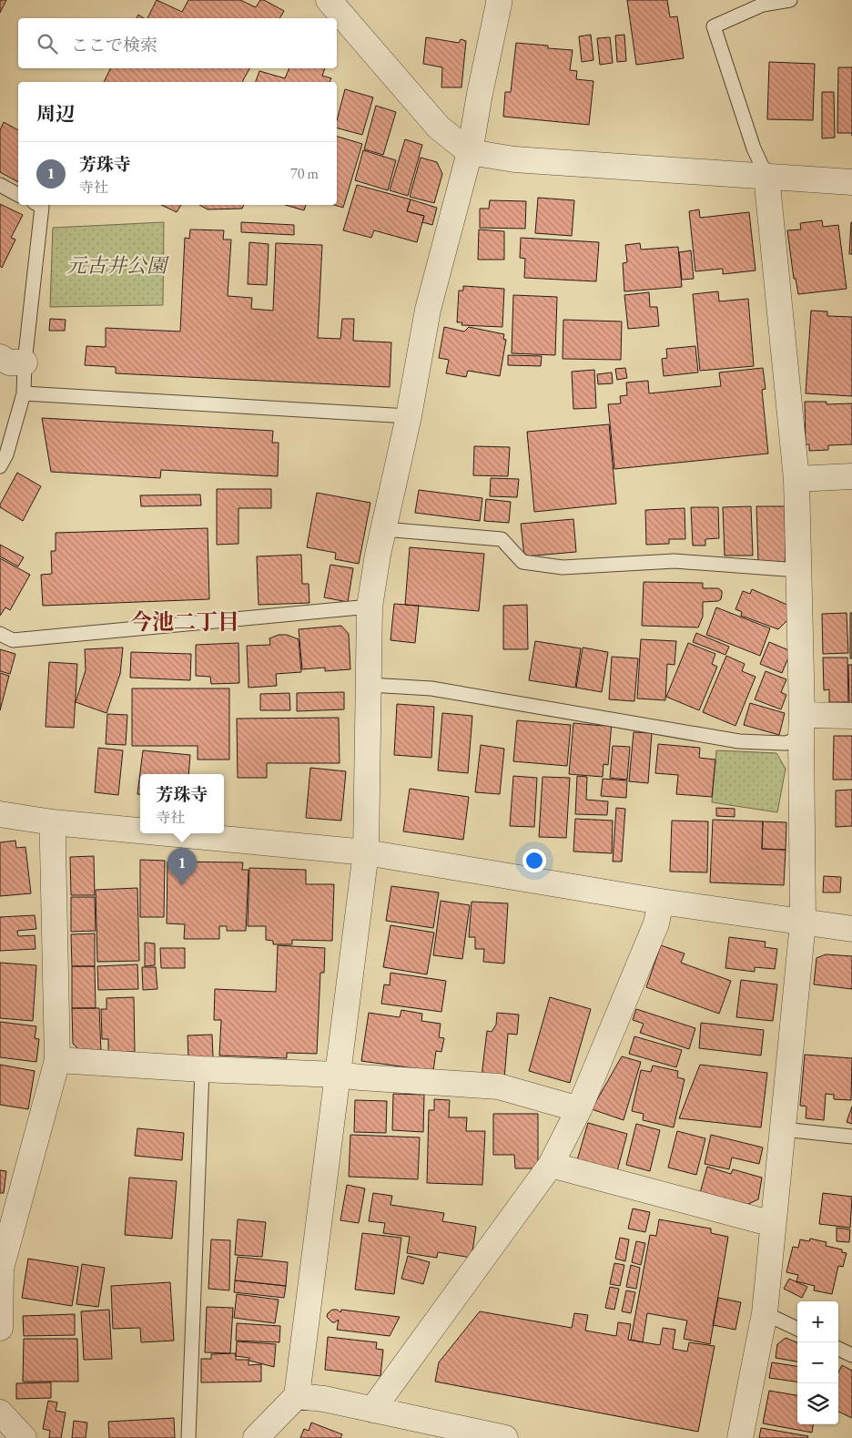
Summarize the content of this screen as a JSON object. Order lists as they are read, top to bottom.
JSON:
{
  "districts": ["今池二丁目"],
  "parks": ["元古井公園"],
  "page": {
    "search": "ここで検索",
    "heading": "周辺",
    "list": [
      {
        "mark": "1",
        "name": "芳珠寺",
        "note": "寺社",
        "value": "70 m"
      }
    ],
    "popup": ["芳珠寺", "寺社"],
    "pins": "1",
    "map_buttons": ["+", "−"]
  }
}
